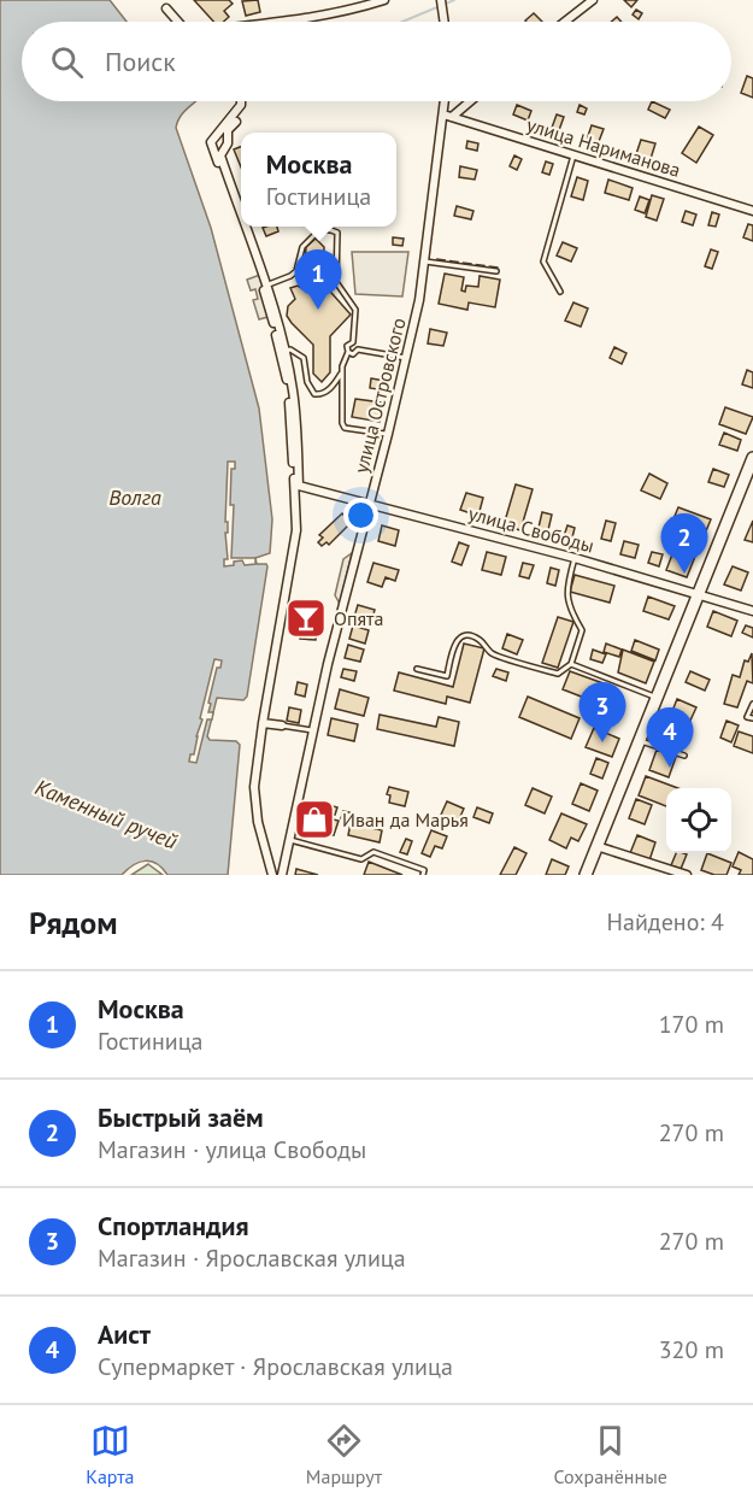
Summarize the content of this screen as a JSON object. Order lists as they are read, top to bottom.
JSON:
{
  "streets": {
    "street": ["улица Нариманова", "улица Островского", "улица Свободы"]
  },
  "crossings": [
    ["улица Нариманова", "улица Островского"],
    ["улица Островского", "улица Свободы"]
  ],
  "water": ["Волга", "Каменный ручей"],
  "places": {
    "bar": ["Опята"],
    "shop": ["Иван да Марья"]
  },
  "page": {
    "search": "Поиск",
    "popup": ["Москва", "Гостиница"],
    "pins": [
      "1",
      "2",
      "3",
      "4"
    ],
    "heading": ["Рядом", "Найдено: 4"],
    "list": [
      {
        "mark": "1",
        "name": "Москва",
        "note": "Гостиница",
        "value": "170 m"
      },
      {
        "mark": "2",
        "name": "Быстрый заём",
        "note": "Магазин · улица Свободы",
        "value": "270 m"
      },
      {
        "mark": "3",
        "name": "Спортландия",
        "note": "Магазин · Ярославская улица",
        "value": "270 m"
      },
      {
        "mark": "4",
        "name": "Аист",
        "note": "Супермаркет · Ярославская улица",
        "value": "320 m"
      }
    ],
    "nav": ["Карта", "Маршрут", "Сохранённые"]
  }
}
